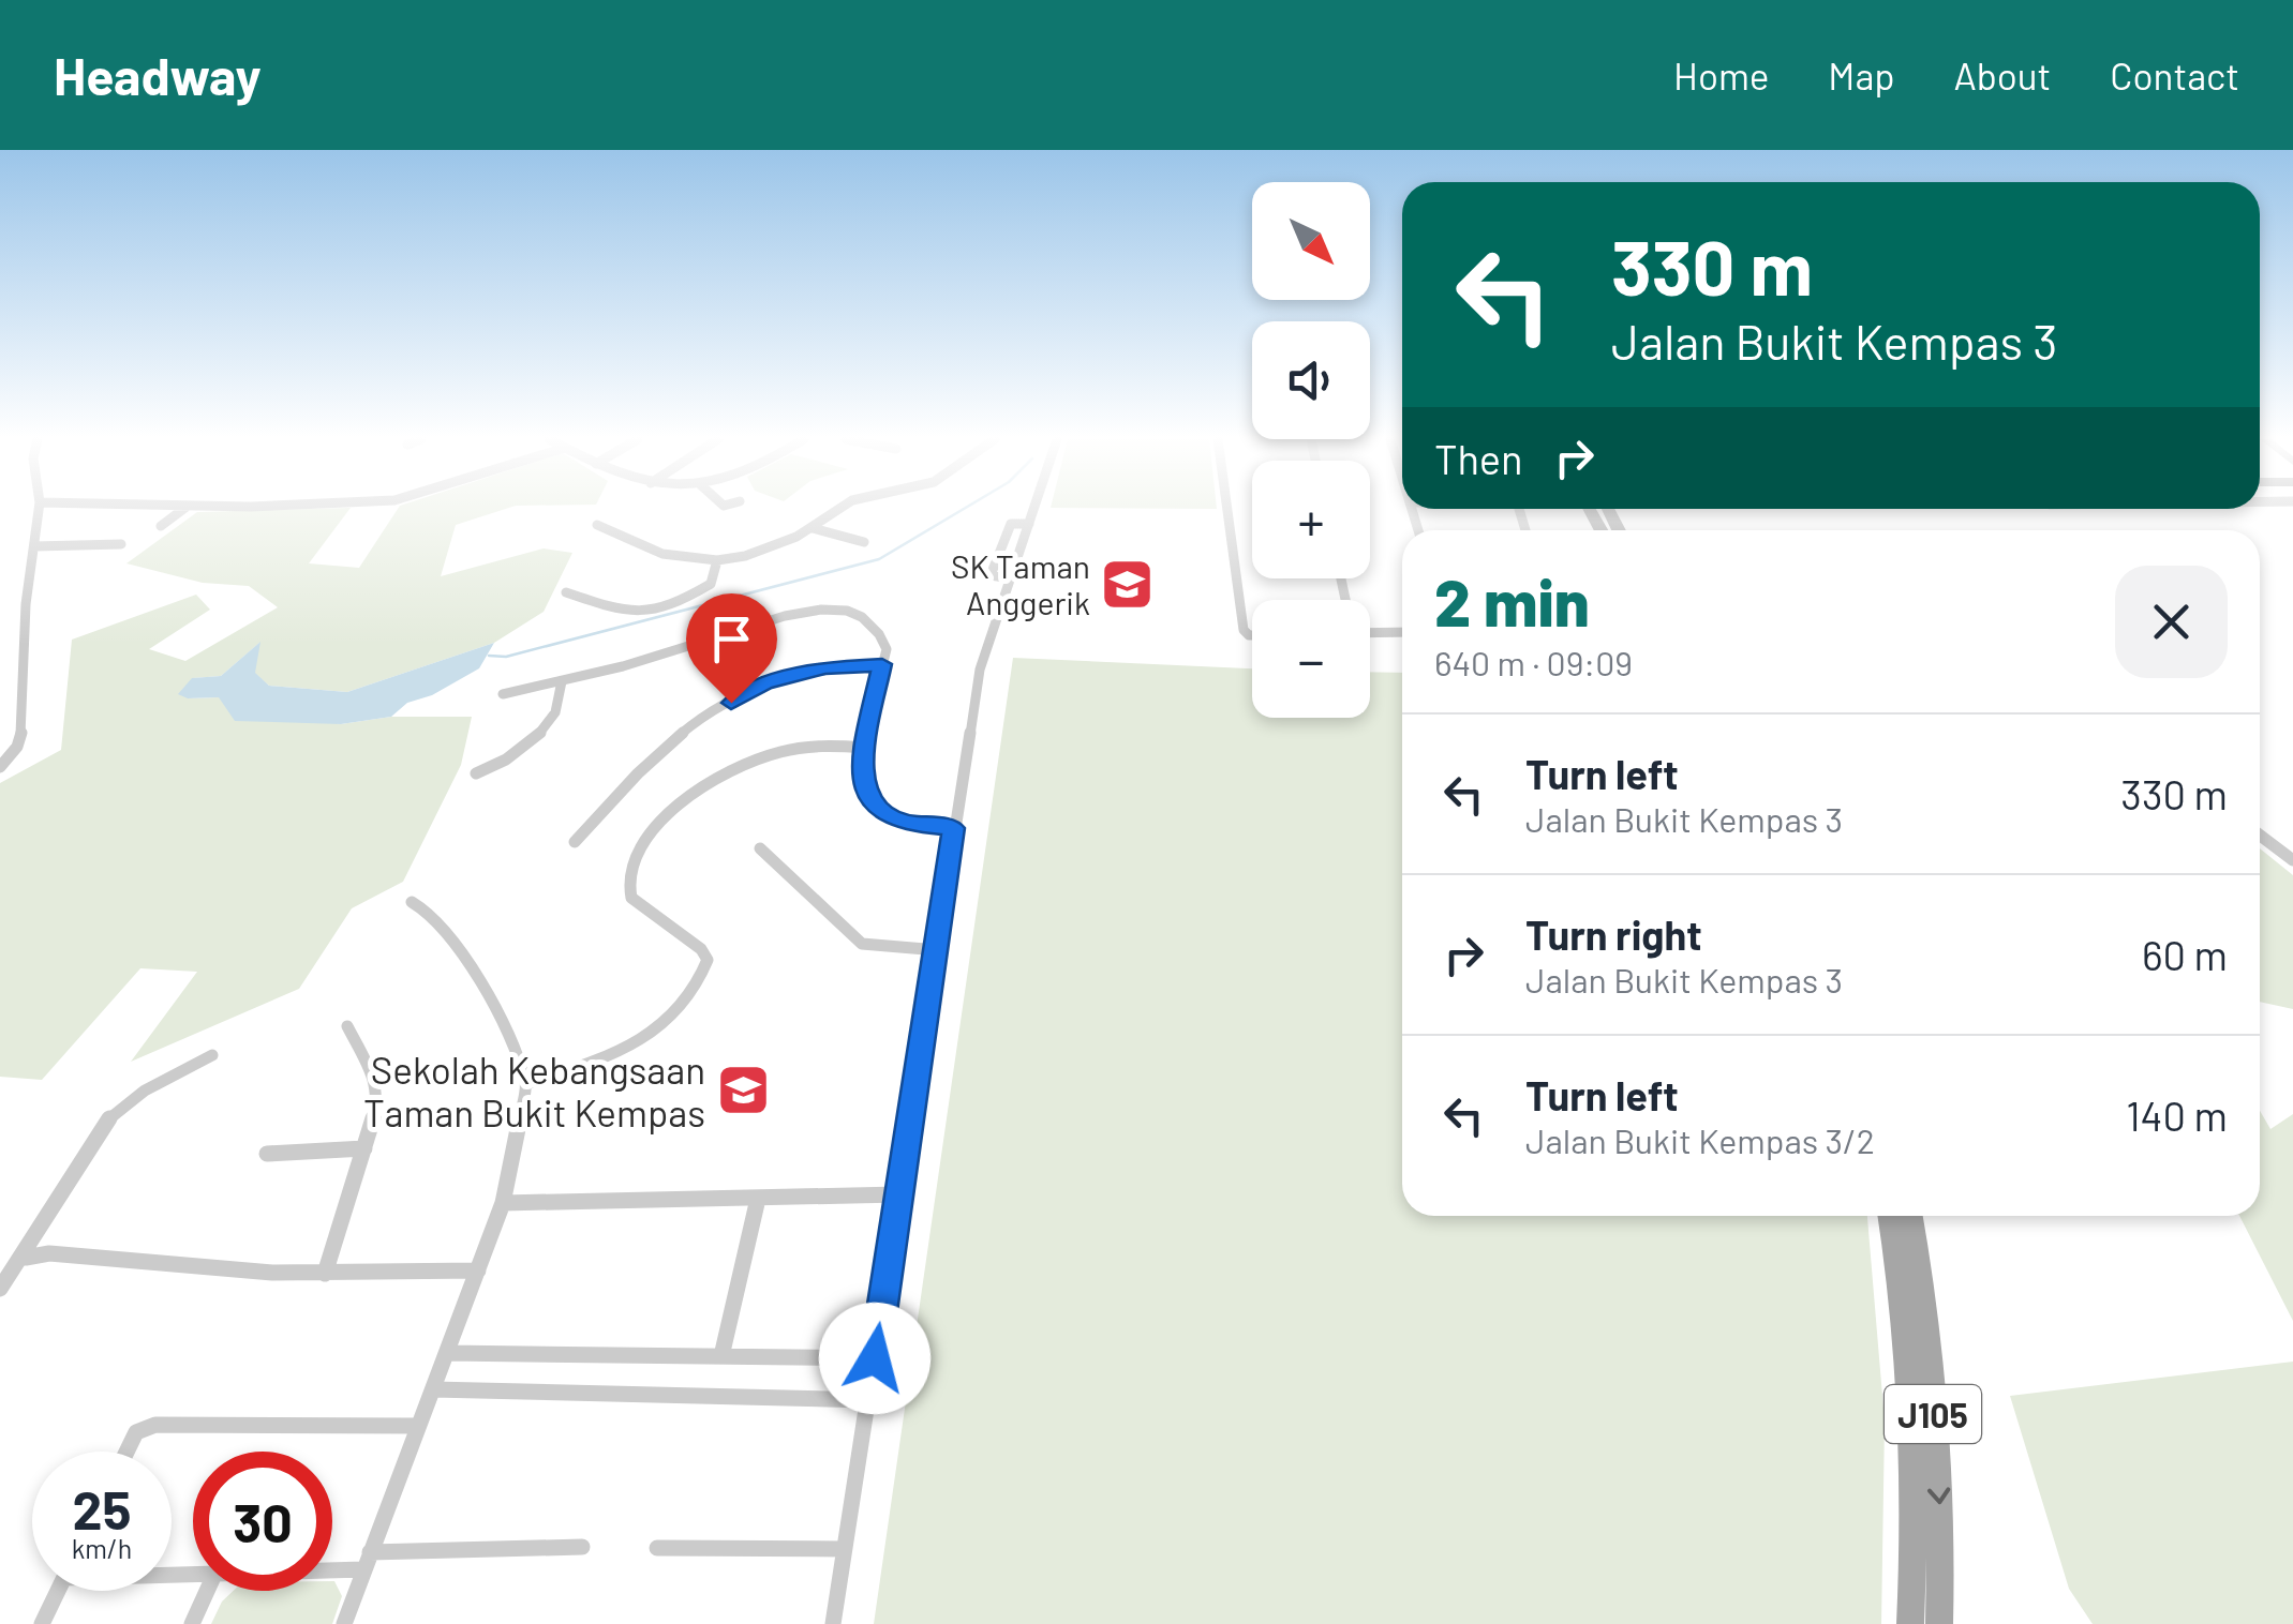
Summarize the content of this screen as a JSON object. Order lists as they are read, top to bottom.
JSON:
{
  "streets": {
    "main road": ["J105"]
  },
  "places": {
    "school or university": ["SK Taman Anggerik", "Sekolah Kebangsaan Taman Bukit Kempas"]
  },
  "north": "bottom right",
  "page": {
    "header": "Headway",
    "nav": [
      "Home",
      "Map",
      "About",
      "Contact"
    ],
    "map_buttons": ["+", "−"],
    "turn": ["330 m", "Jalan Bukit Kempas 3"],
    "then": "Then",
    "heading": ["2 min", "640 m · 09:09"],
    "list": [
      {
        "name": "Turn left",
        "note": "Jalan Bukit Kempas 3",
        "value": "330 m"
      },
      {
        "name": "Turn right",
        "note": "Jalan Bukit Kempas 3",
        "value": "60 m"
      },
      {
        "name": "Turn left",
        "note": "Jalan Bukit Kempas 3/2",
        "value": "140 m"
      }
    ],
    "speed": "25 km/h",
    "limit": "30"
  }
}
